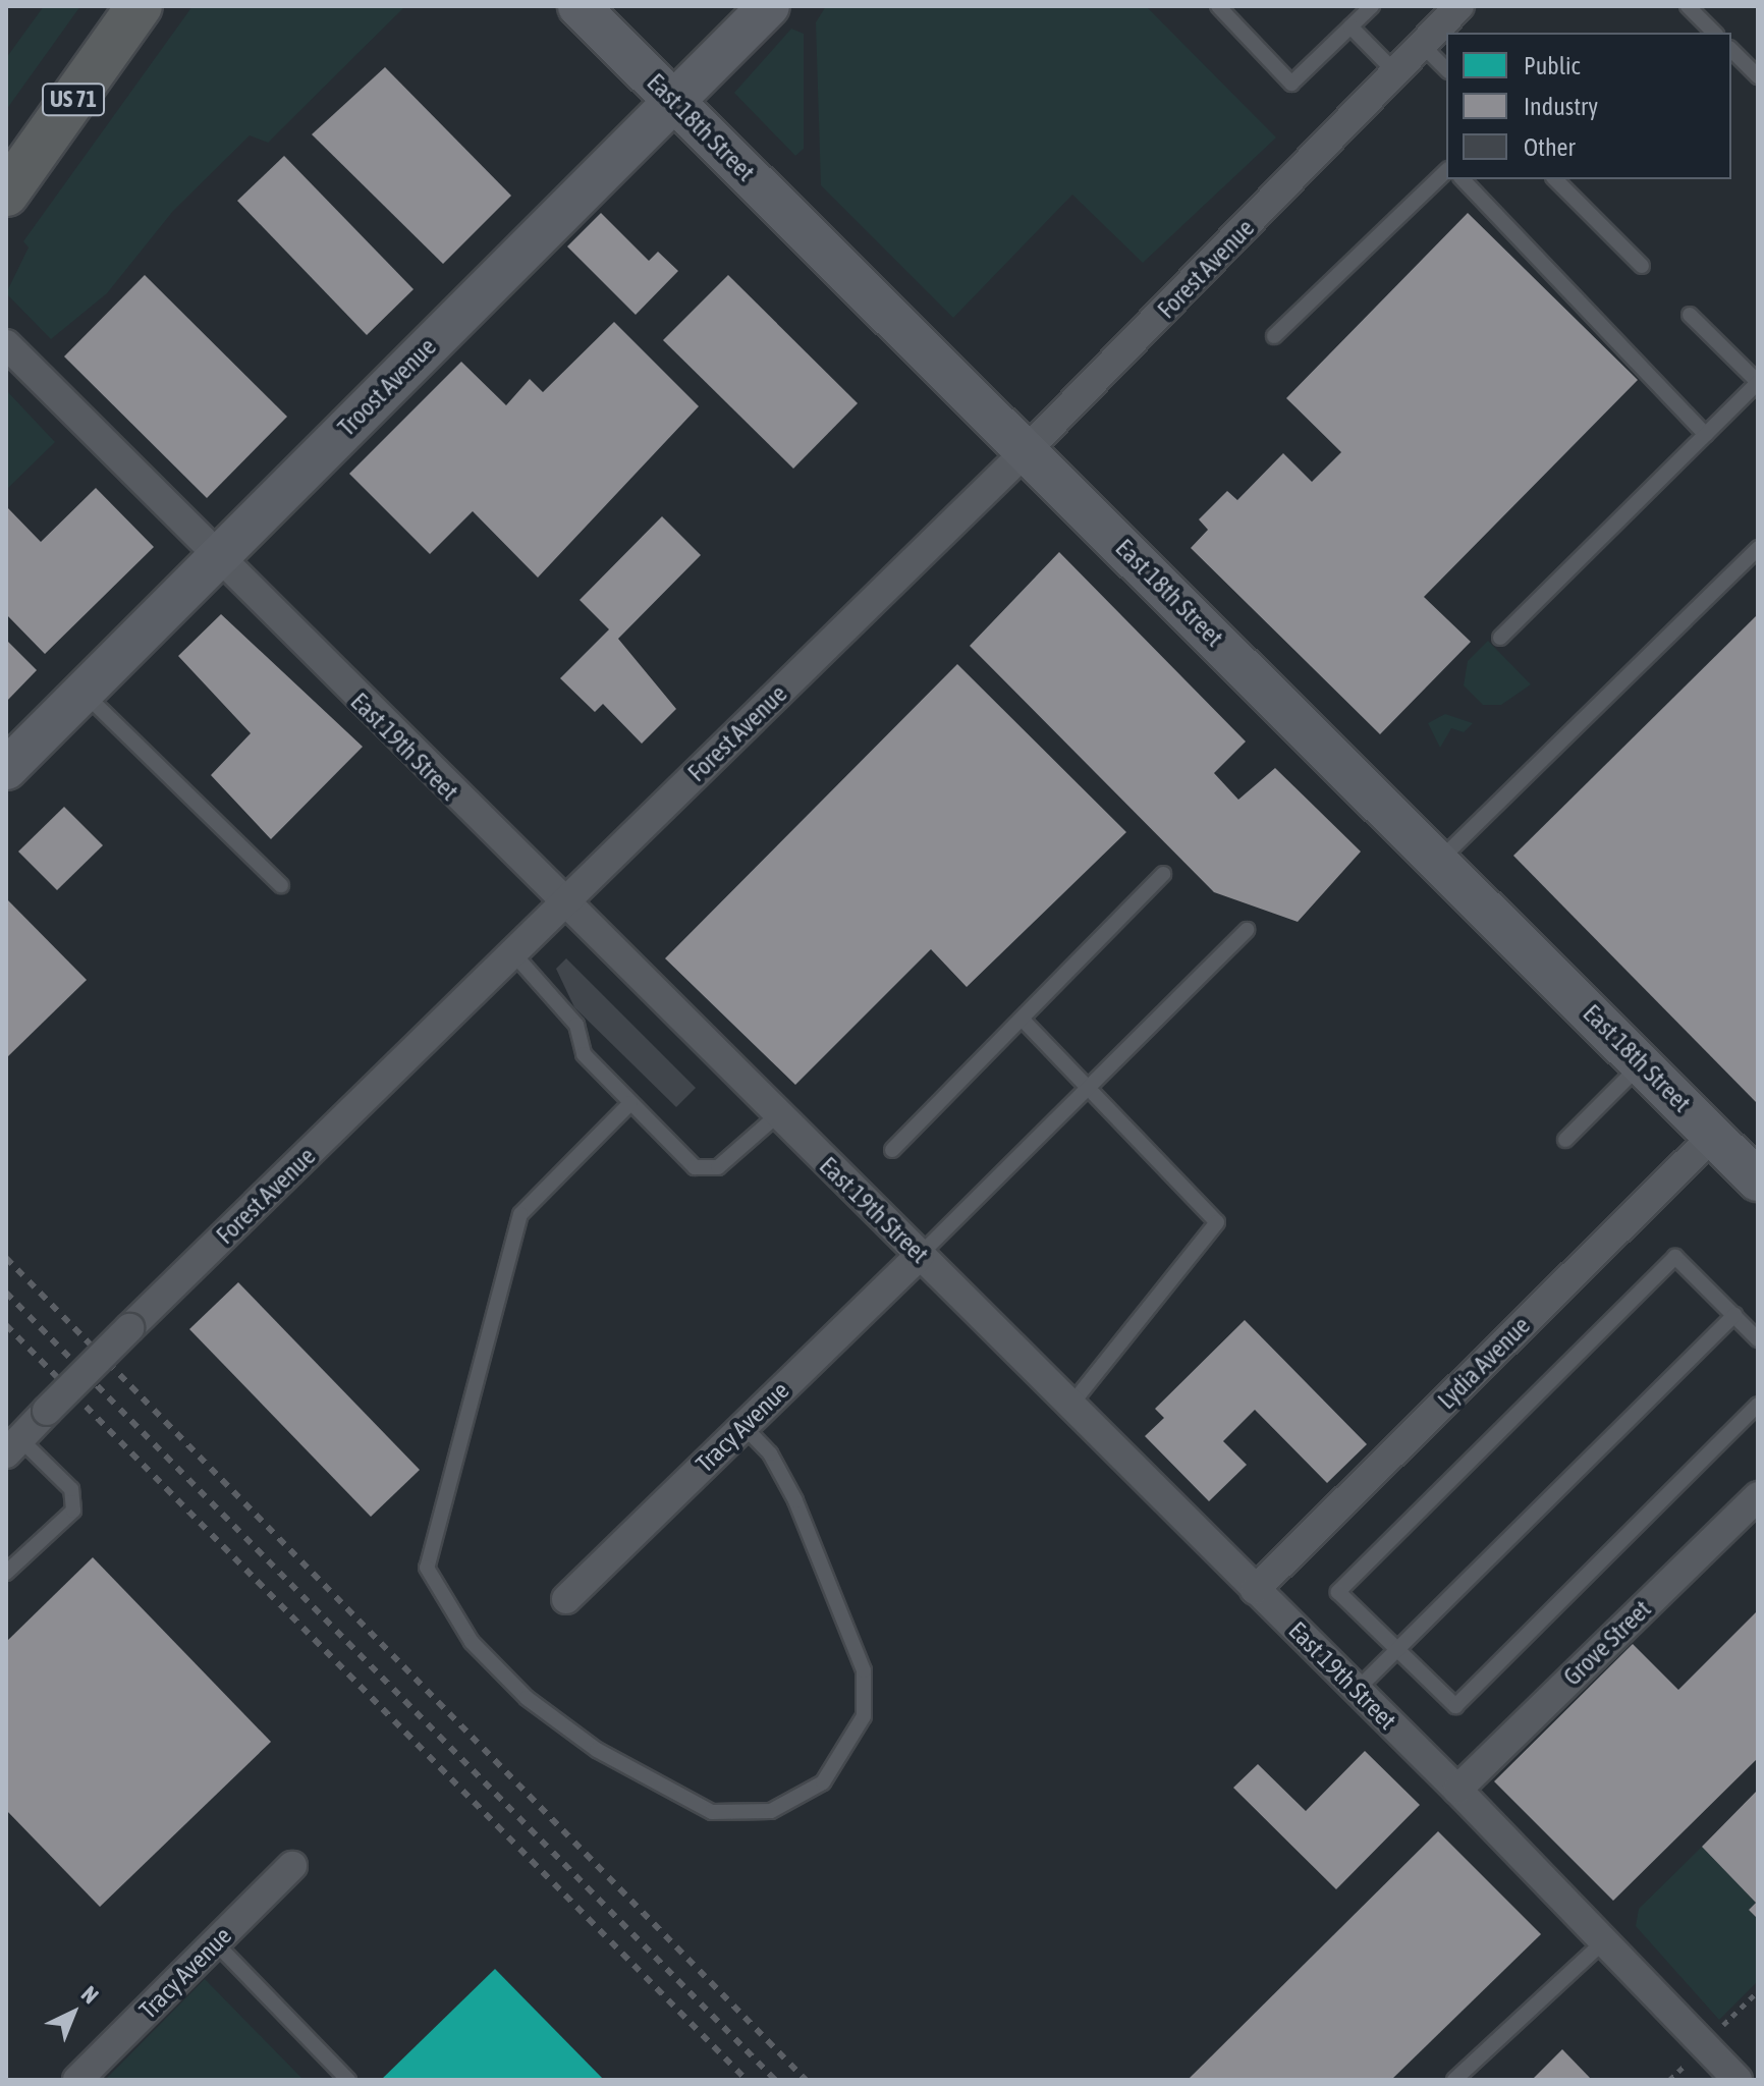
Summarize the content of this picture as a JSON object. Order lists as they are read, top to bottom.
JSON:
{
  "streets": {
    "highway": ["US 71"],
    "main road": ["East 18th Street", "Troost Avenue"],
    "street": [
      "Forest Avenue",
      "East 19th Street",
      "Lydia Avenue",
      "Tracy Avenue",
      "Grove Street"
    ]
  },
  "crossings": [
    ["East 18th Street", "Forest Avenue"],
    ["East 18th Street", "Troost Avenue"],
    ["East 18th Street", "Lydia Avenue"],
    ["Forest Avenue", "East 19th Street"],
    ["Troost Avenue", "East 19th Street"],
    ["East 19th Street", "Lydia Avenue"],
    ["East 19th Street", "Tracy Avenue"],
    ["East 19th Street", "Grove Street"]
  ],
  "legend": ["Public", "Industry", "Other"],
  "north": "top right"
}
